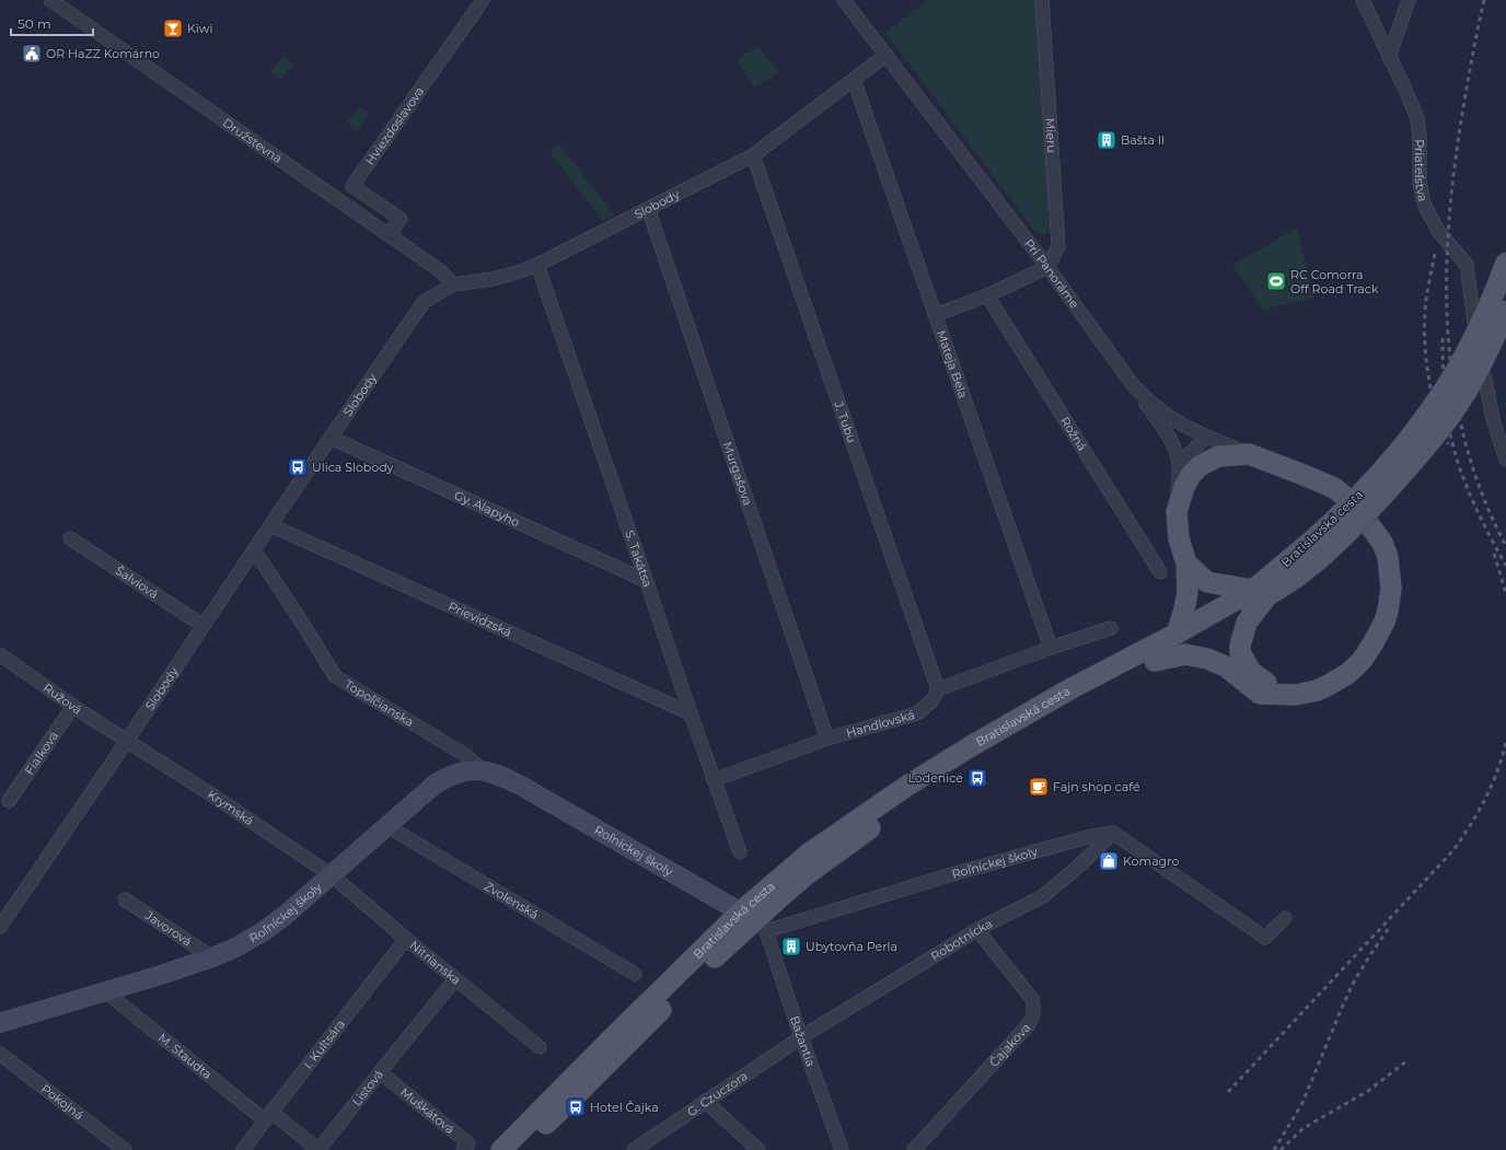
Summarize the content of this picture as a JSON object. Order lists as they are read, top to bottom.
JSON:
{
  "streets": {
    "main road": ["Bratislavská cesta", "Roľníckej školy"],
    "street": [
      "Hviezdoslavova",
      "Mieru",
      "Družstevná",
      "Priateľstva",
      "Slobody",
      "Pri Panoráme",
      "Mateja Bela",
      "J. Tubu",
      "Rožná",
      "Murgašova",
      "Gy. Alapyho",
      "S. Takátsa",
      "Šalviová",
      "Prievidzská",
      "Ružová",
      "Topoľčianska",
      "Handlovská",
      "Fialková",
      "Krymská",
      "Zvolenská",
      "Javorová",
      "Robotnícka",
      "Nitrianska",
      "Bažantia",
      "I. Kultsára",
      "Čajakova",
      "M. Staudta",
      "Listová",
      "G. Czuczora",
      "Pokojná",
      "Muškátová"
    ]
  },
  "crossings": [
    ["Hviezdoslavova", "Družstevná"],
    ["Mieru", "Pri Panoráme"],
    ["Družstevná", "Slobody"],
    ["Slobody", "Pri Panoráme"],
    ["Slobody", "Mateja Bela"],
    ["Slobody", "J. Tubu"],
    ["Slobody", "Murgašova"],
    ["Slobody", "Gy. Alapyho"],
    ["Slobody", "S. Takátsa"],
    ["Slobody", "Šalviová"],
    ["Slobody", "Prievidzská"],
    ["Slobody", "Ružová"],
    ["Slobody", "Topoľčianska"],
    ["Slobody", "Krymská"],
    ["J. Tubu", "Handlovská"],
    ["Murgašova", "Handlovská"],
    ["Gy. Alapyho", "S. Takátsa"],
    ["Bratislavská cesta", "Roľníckej školy"],
    ["Bratislavská cesta", "Bažantia"],
    ["S. Takátsa", "Prievidzská"],
    ["S. Takátsa", "Handlovská"],
    ["Ružová", "Fialková"],
    ["Ružová", "Krymská"],
    ["Topoľčianska", "Roľníckej školy"],
    ["Krymská", "Roľníckej školy"],
    ["Krymská", "Nitrianska"],
    ["Roľníckej školy", "Zvolenská"],
    ["Roľníckej školy", "Javorová"],
    ["Roľníckej školy", "Robotnícka"],
    ["Roľníckej školy", "Nitrianska"],
    ["Roľníckej školy", "Bažantia"],
    ["Roľníckej školy", "M. Staudta"],
    ["Robotnícka", "Bažantia"],
    ["Robotnícka", "Čajakova"],
    ["Robotnícka", "G. Czuczora"],
    ["Nitrianska", "I. Kultsára"],
    ["Nitrianska", "Listová"],
    ["Bažantia", "G. Czuczora"],
    ["I. Kultsára", "M. Staudta"],
    ["I. Kultsára", "Listová"],
    ["M. Staudta", "Listová"],
    ["Listová", "Muškátová"]
  ],
  "places": {
    "bar": ["Kiwi"],
    "public building": ["OR HaZZ Komárno"],
    "building": ["Bašta II", "Ubytovňa Perla"],
    "sports": ["RC Comorra Off Road Track"],
    "bus stop": ["Ulica Slobody", "Lodenice", "Hotel Čajka"],
    "cafe": ["Fajn shop café"],
    "shop": ["Komagro"]
  },
  "scale_bar": "50 m"
}
